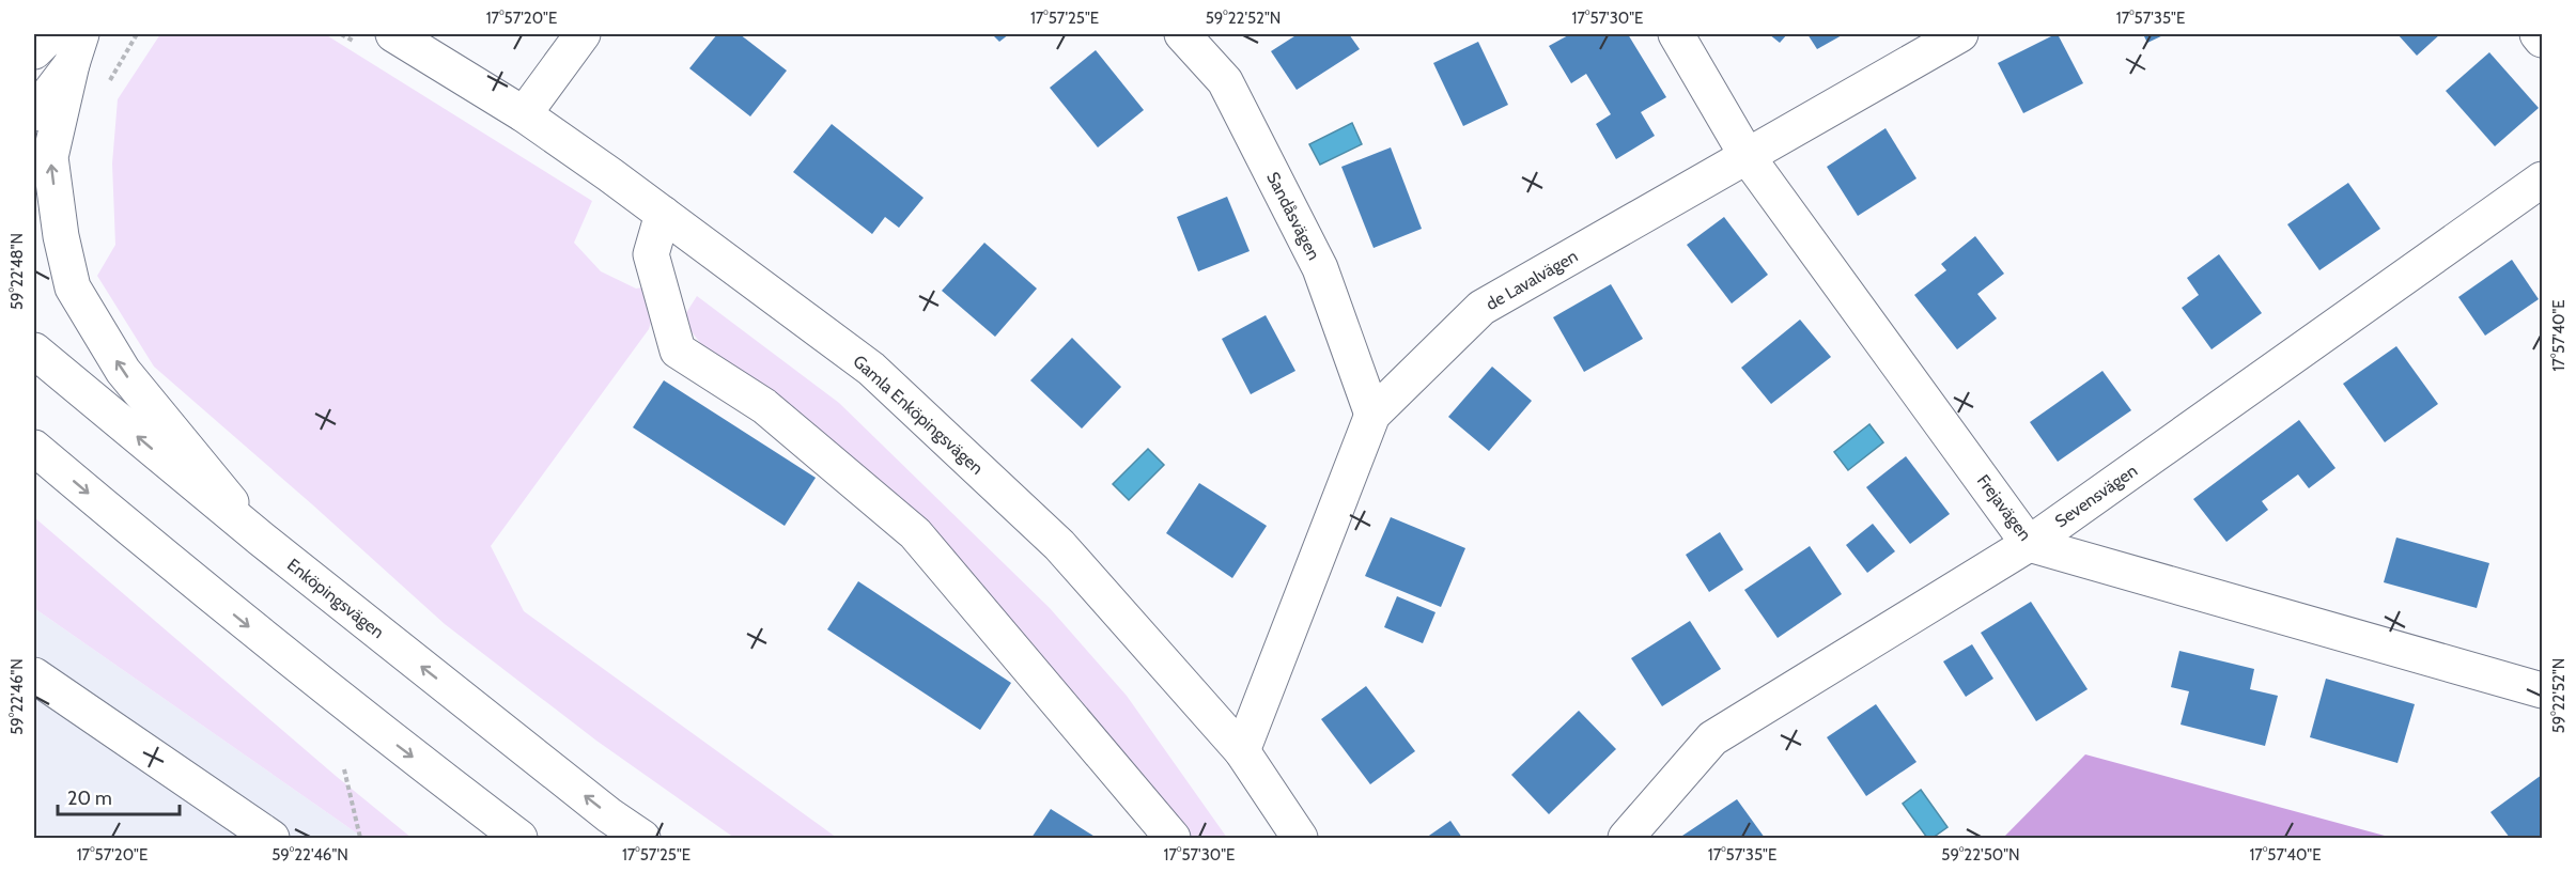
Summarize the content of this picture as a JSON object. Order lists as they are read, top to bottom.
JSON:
{
  "streets": {
    "street": [
      "Sandåsvägen",
      "de Lavalvägen",
      "Gamla Enköpingsvägen",
      "Sevensvägen",
      "Frejavägen",
      "Enköpingsvägen"
    ]
  },
  "crossings": [
    ["Sandåsvägen", "de Lavalvägen"],
    ["de Lavalvägen", "Gamla Enköpingsvägen"],
    ["de Lavalvägen", "Frejavägen"],
    ["Sevensvägen", "Frejavägen"]
  ],
  "scale_bar": "20 m",
  "coordinates": [
    "17°57'20\"E",
    "17°57'25\"E",
    "59°22'52\"N",
    "17°57'30\"E",
    "17°57'35\"E",
    "59°22'48\"N",
    "17°57'40\"E",
    "59°22'46\"N",
    "59°22'50\"N"
  ]
}
